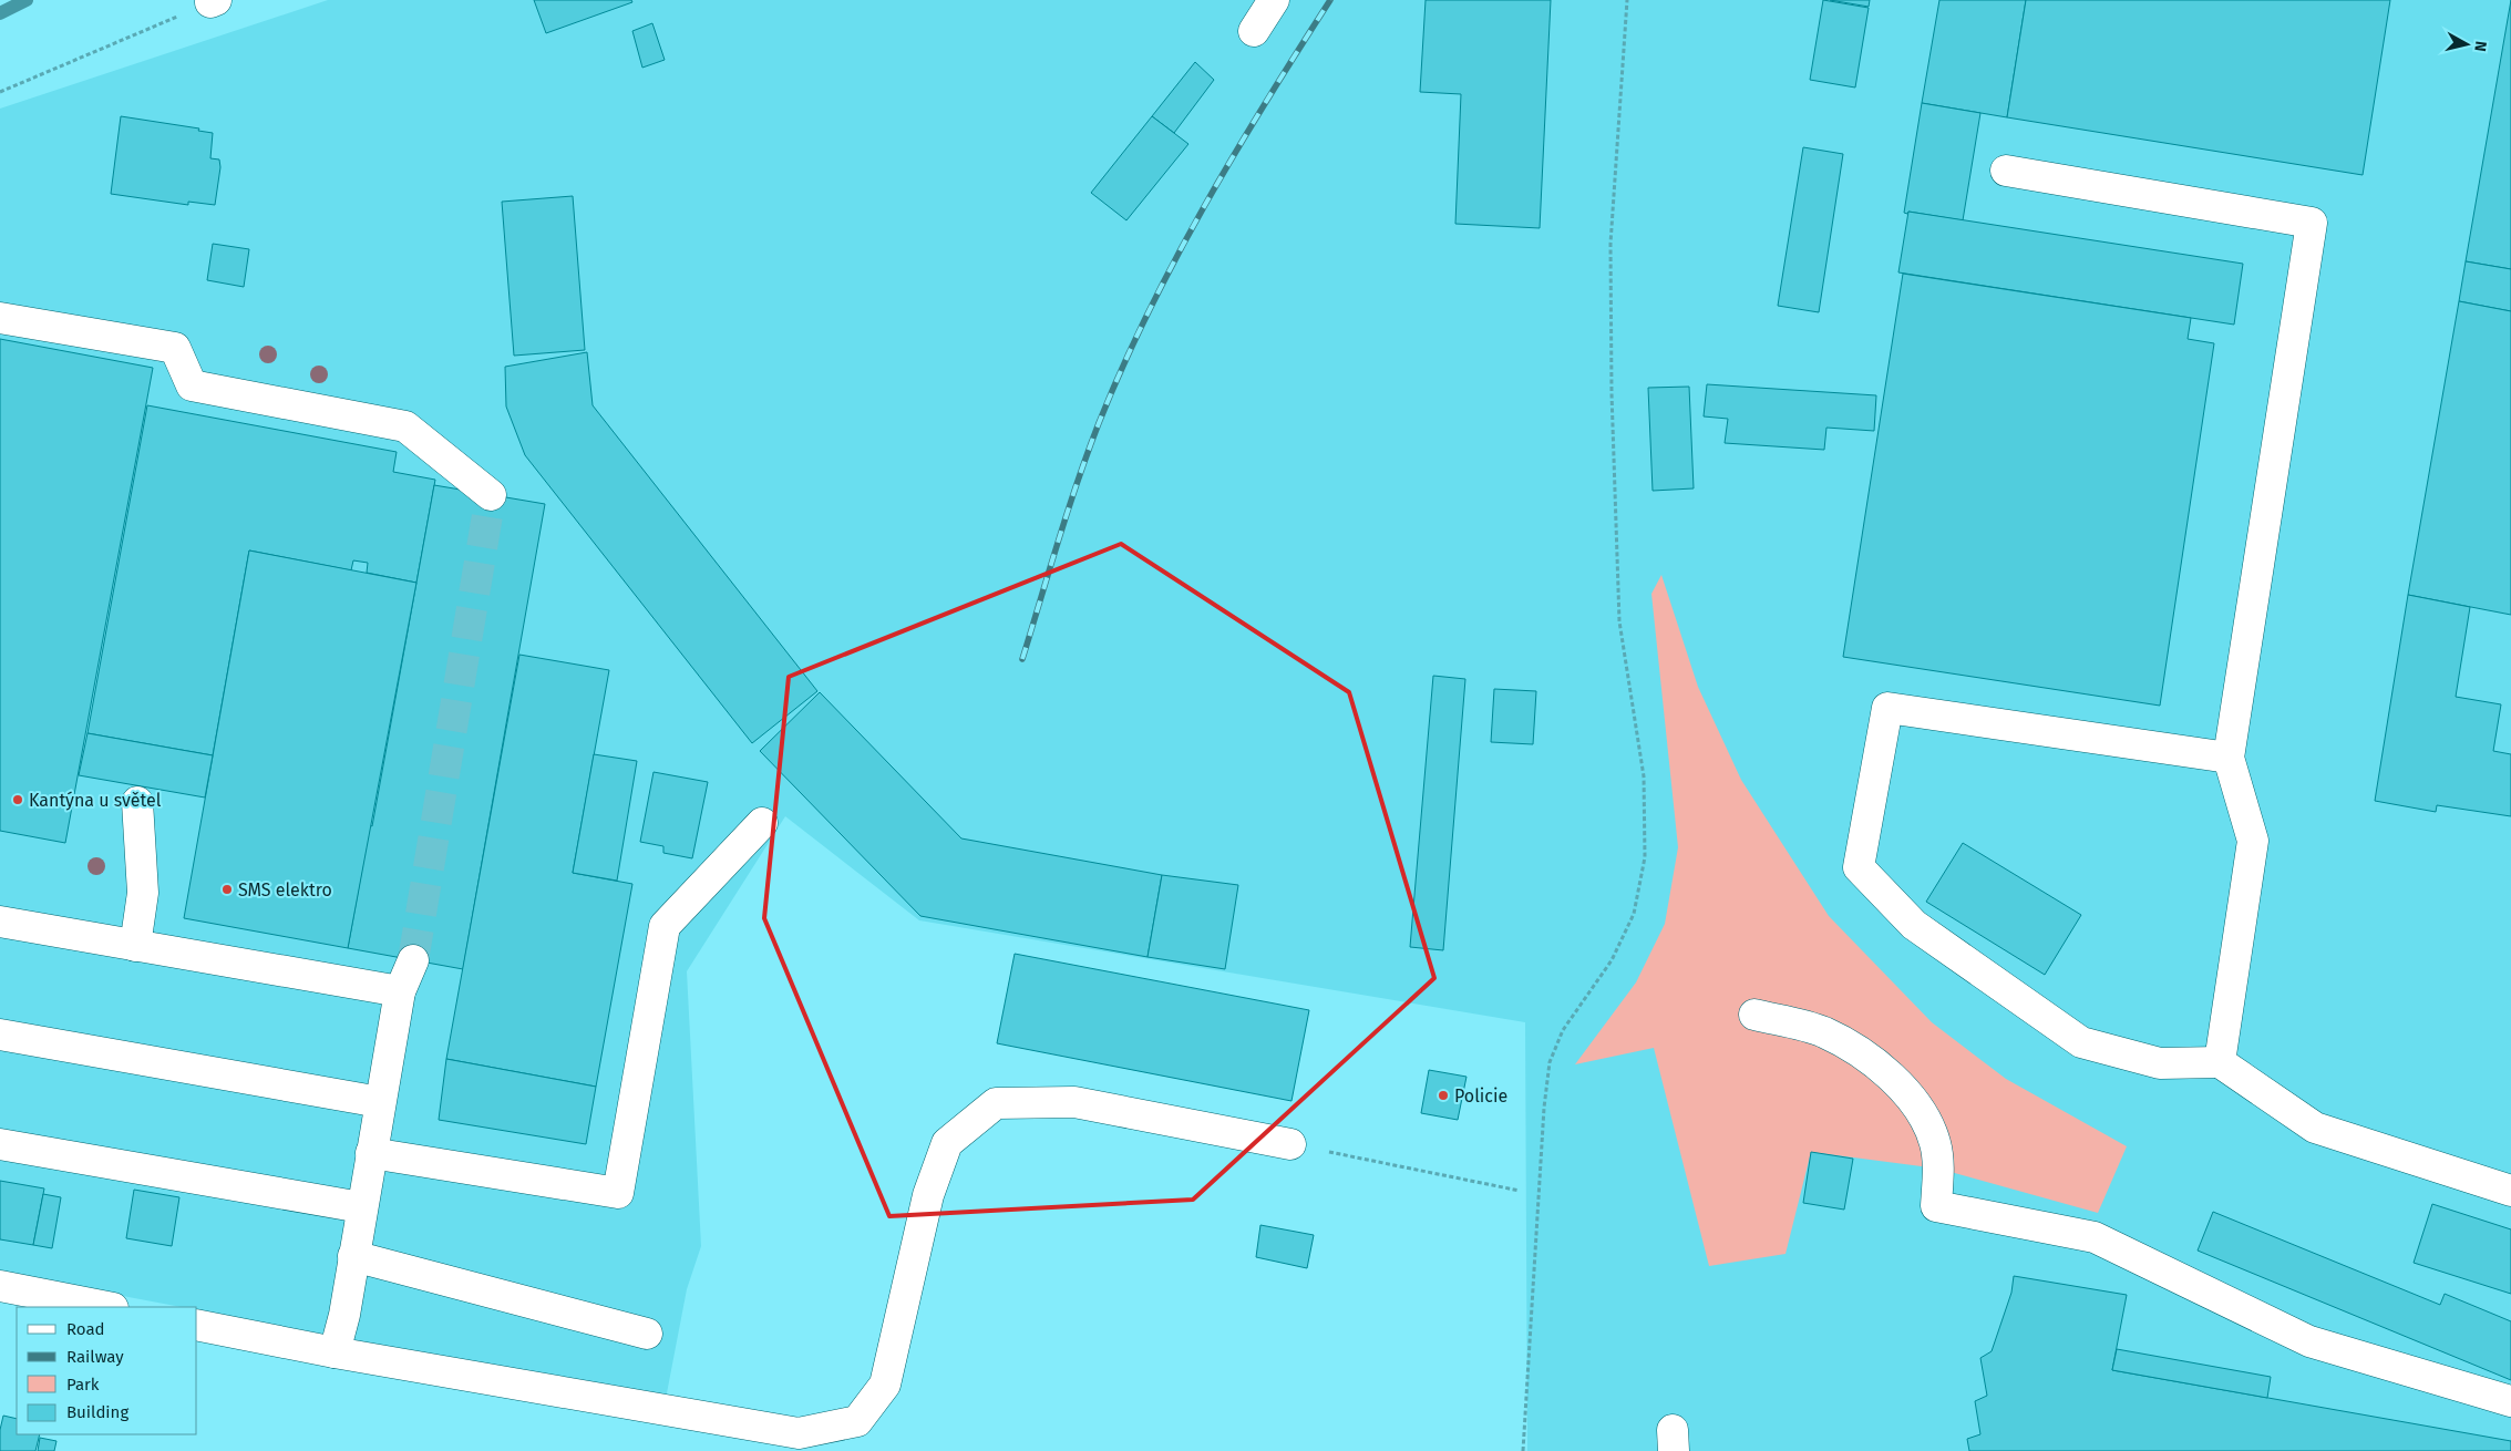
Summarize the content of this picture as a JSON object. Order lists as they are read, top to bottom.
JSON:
{
  "places": ["Kantýna u světel", "SMS elektro", "Policie"],
  "legend": [
    "Road",
    "Railway",
    "Park",
    "Building"
  ],
  "north": "right"
}
